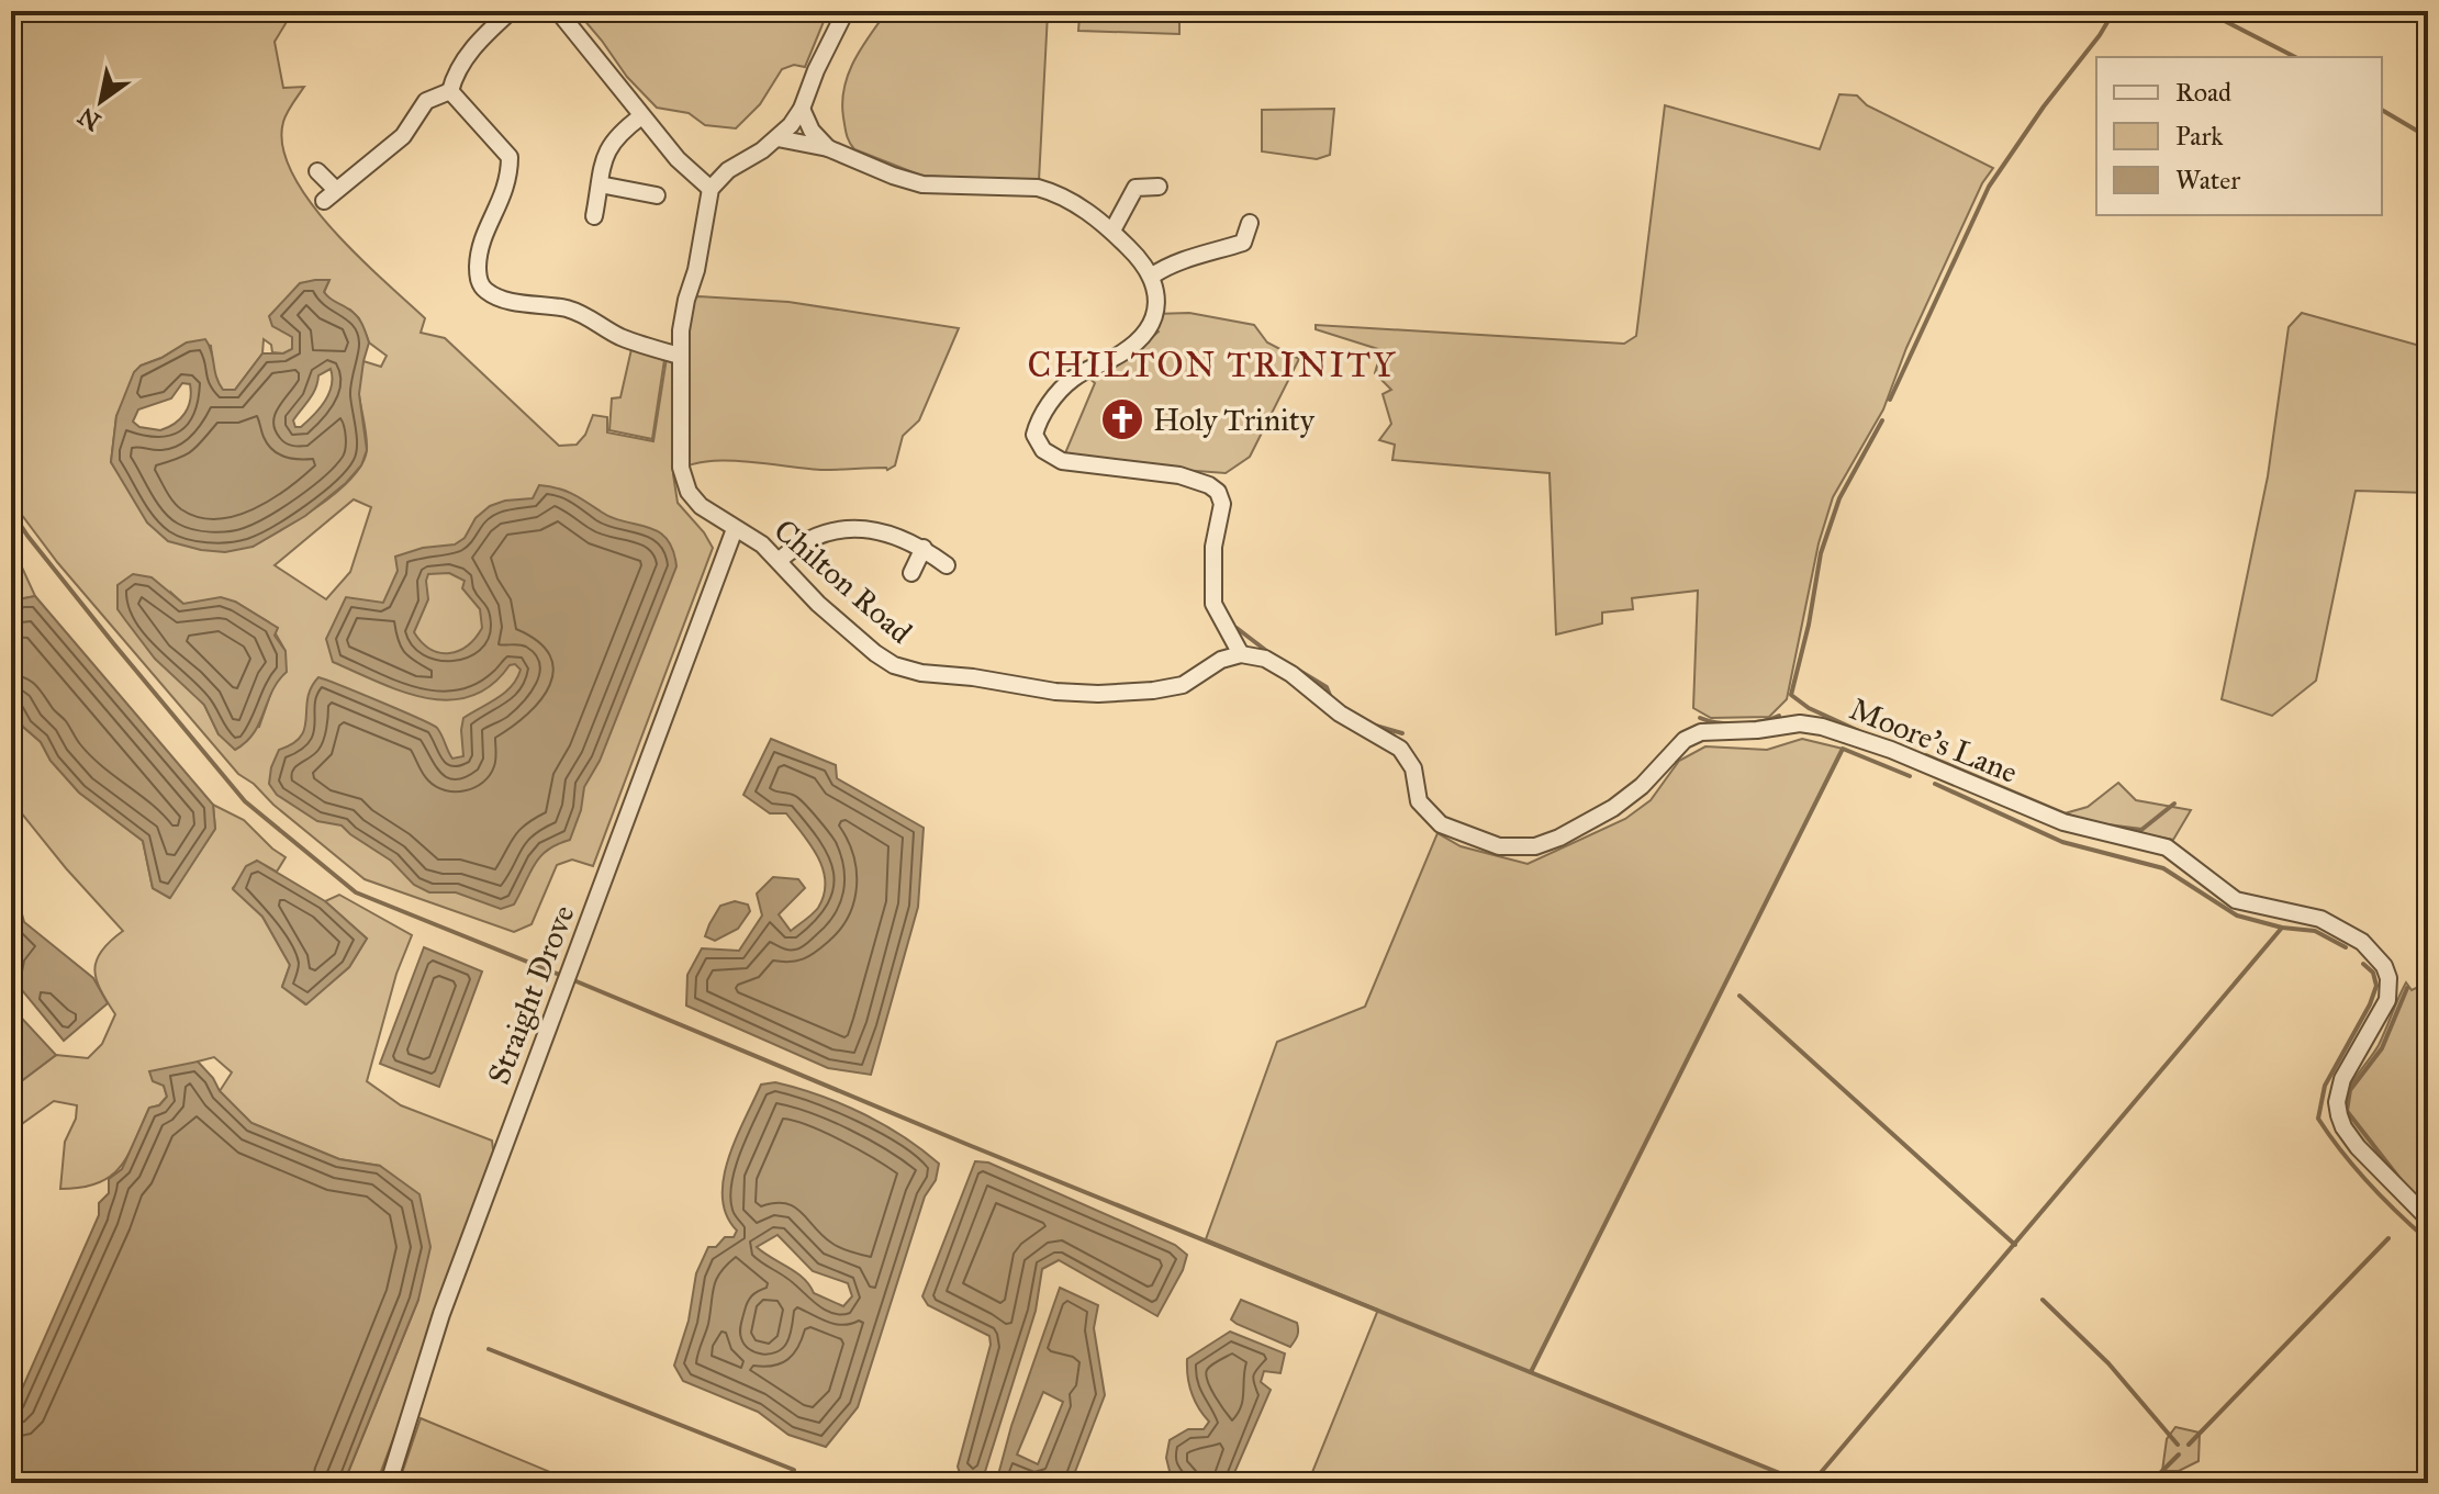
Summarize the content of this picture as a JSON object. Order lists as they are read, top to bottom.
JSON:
{
  "streets": {
    "street": ["Chilton Road", "Moore's Lane", "Straight Drove"]
  },
  "crossings": [
    ["Chilton Road", "Moore's Lane"],
    ["Chilton Road", "Straight Drove"]
  ],
  "districts": ["CHILTON TRINITY"],
  "places": {
    "church": ["Holy Trinity"]
  },
  "legend": ["Road", "Park", "Water"],
  "north": "bottom left"
}
